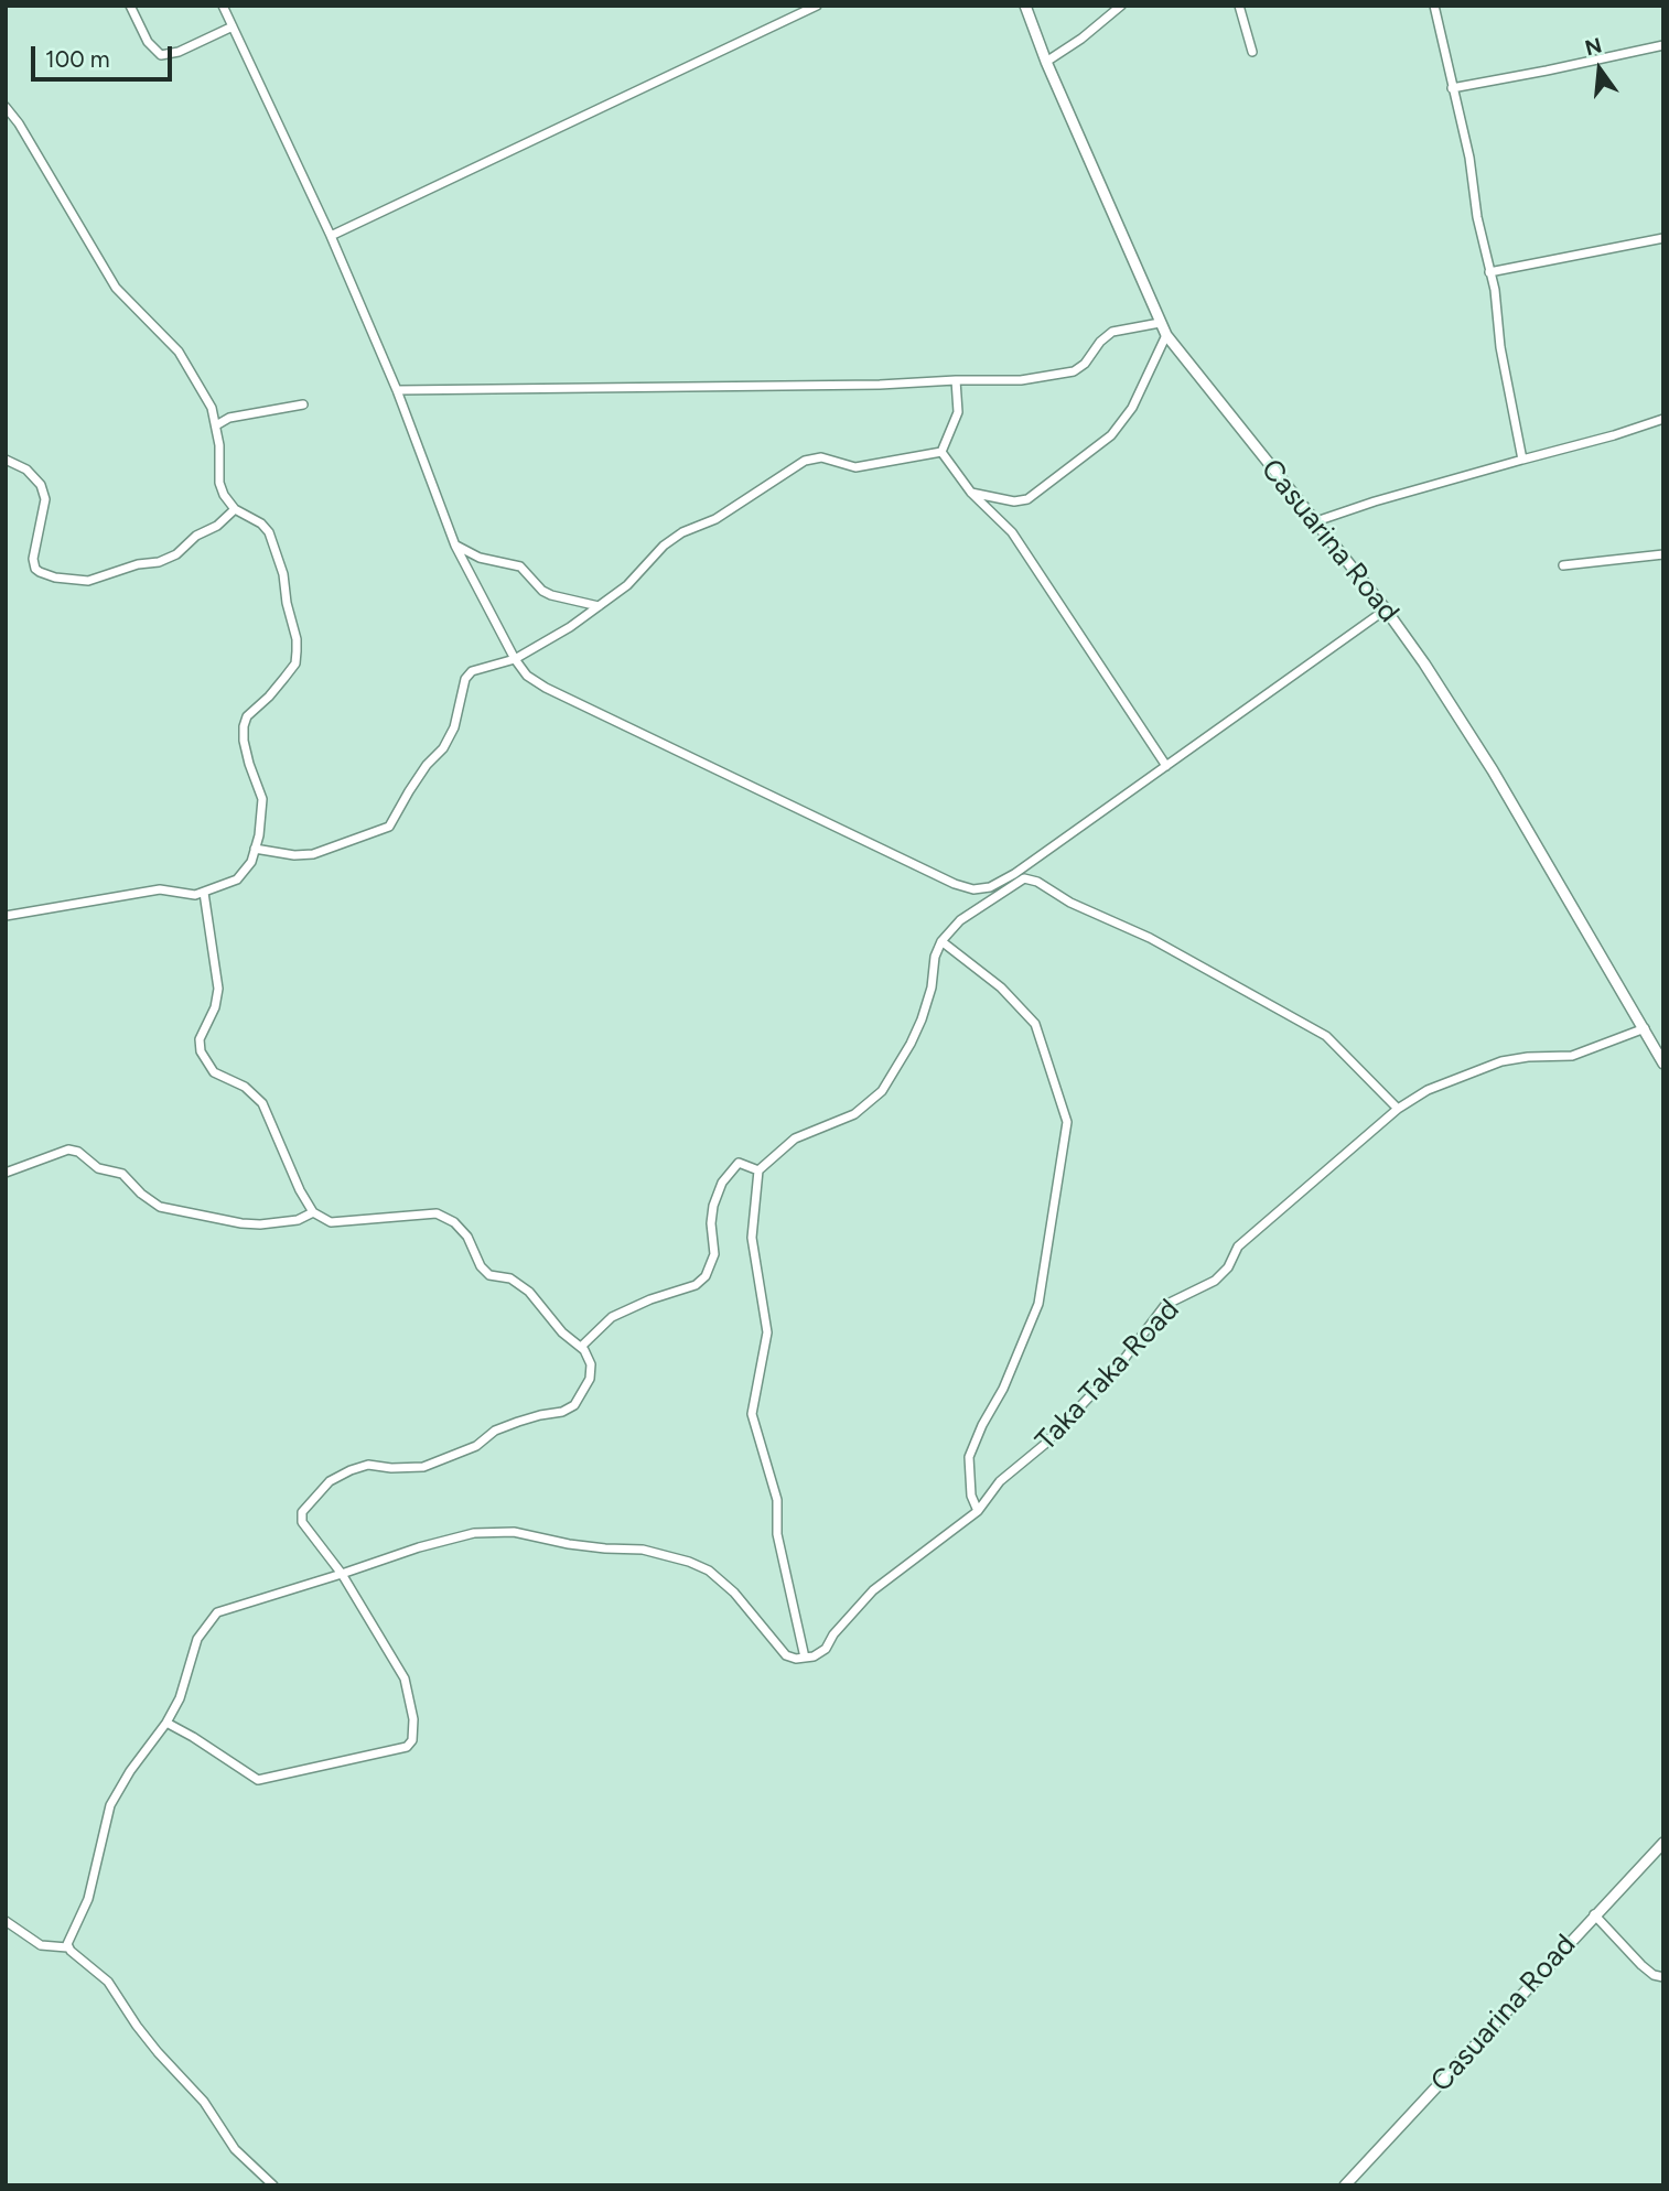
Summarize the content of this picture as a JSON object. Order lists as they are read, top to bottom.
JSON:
{
  "streets": {
    "street": ["Casuarina Road", "Taka Taka Road"]
  },
  "crossings": [
    ["Casuarina Road", "Taka Taka Road"]
  ],
  "scale_bar": "100 m",
  "north": "top"
}
